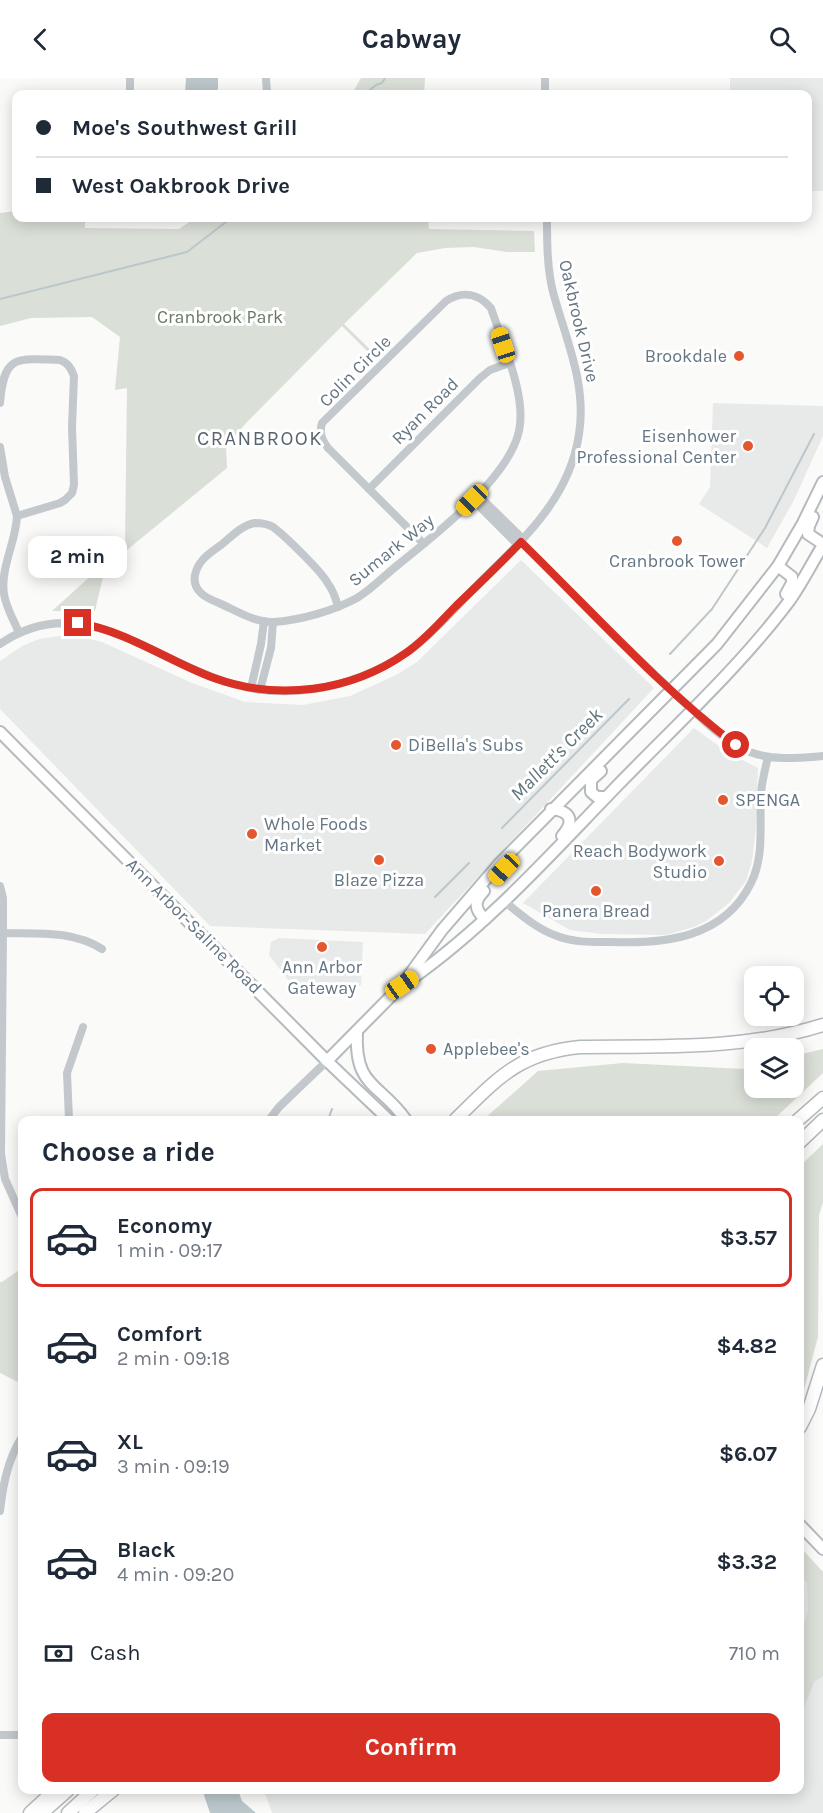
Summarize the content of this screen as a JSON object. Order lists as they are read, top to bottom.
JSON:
{
  "streets": {
    "main road": ["Ann Arbor-Saline Road"],
    "street": [
      "Oakbrook Drive",
      "Colin Circle",
      "Ryan Road",
      "Sumark Way"
    ]
  },
  "crossings": [
    ["Colin Circle", "Ryan Road"],
    ["Colin Circle", "Sumark Way"],
    ["Ryan Road", "Sumark Way"]
  ],
  "districts": ["CRANBROOK"],
  "water": ["Mallett's Creek"],
  "parks": ["Cranbrook Park"],
  "places": [
    "Brookdale",
    "Eisenhower Professional Center",
    "Cranbrook Tower",
    "DiBella's Subs",
    "SPENGA",
    "Whole Foods Market",
    "Blaze Pizza",
    "Reach Bodywork Studio",
    "Panera Bread",
    "Ann Arbor Gateway",
    "Applebee's"
  ],
  "page": {
    "header": "Cabway",
    "banner": ["Moe's Southwest Grill", "West Oakbrook Drive"],
    "bubble": "2 min",
    "heading": "Choose a ride",
    "list": [
      {
        "name": "Economy",
        "note": "1 min · 09:17",
        "value": "$3.57"
      },
      {
        "name": "Comfort",
        "note": "2 min · 09:18",
        "value": "$4.82"
      },
      {
        "name": "XL",
        "note": "3 min · 09:19",
        "value": "$6.07"
      },
      {
        "name": "Black",
        "note": "4 min · 09:20",
        "value": "$3.32"
      }
    ],
    "pay": ["Cash", "710 m"],
    "buttons": "Confirm"
  }
}
